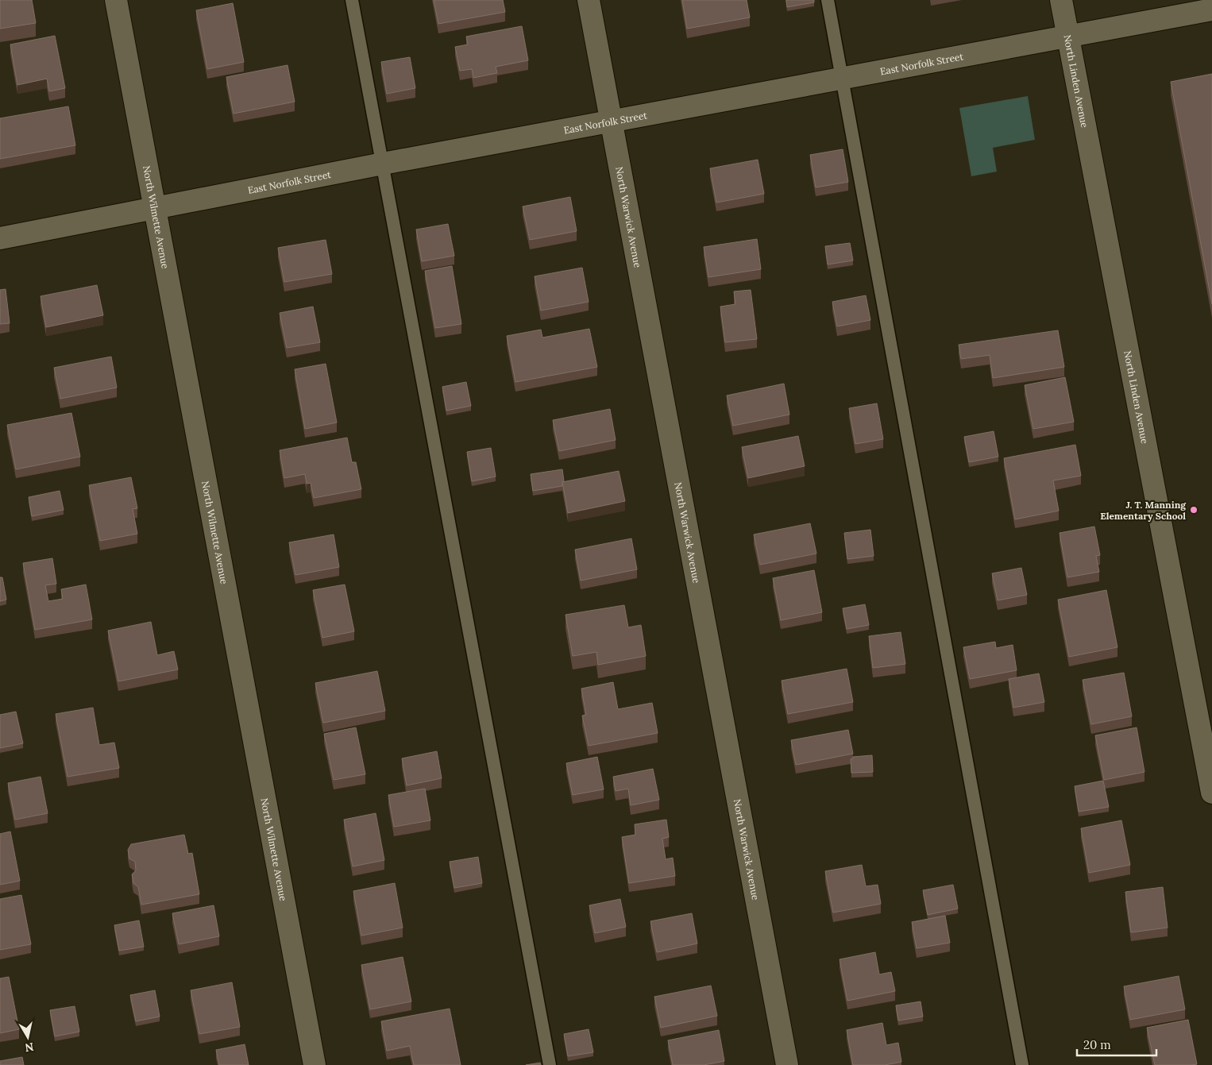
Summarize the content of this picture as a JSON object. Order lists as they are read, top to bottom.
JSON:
{
  "streets": {
    "street": [
      "East Norfolk Street",
      "North Linden Avenue",
      "North Wilmette Avenue",
      "North Warwick Avenue"
    ]
  },
  "crossings": [
    ["East Norfolk Street", "North Linden Avenue"],
    ["East Norfolk Street", "North Wilmette Avenue"],
    ["East Norfolk Street", "North Warwick Avenue"]
  ],
  "places": ["J. T. Manning Elementary School"],
  "scale_bar": "20 m",
  "north": "bottom"
}
